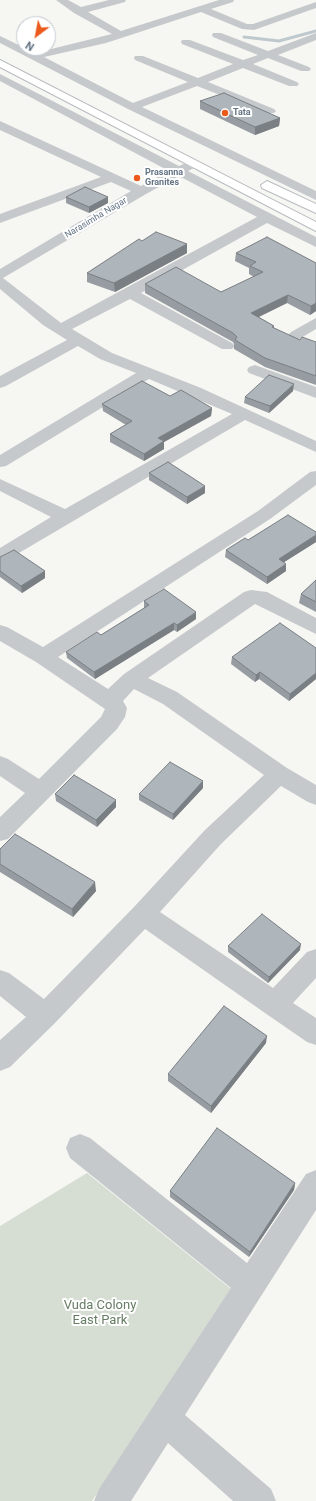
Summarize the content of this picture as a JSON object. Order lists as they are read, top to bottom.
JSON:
{
  "streets": {
    "street": ["Narasimha Nagar"]
  },
  "parks": ["Vuda Colony East Park"],
  "places": ["Tata", "Prasanna Granites"],
  "north": "bottom left"
}
